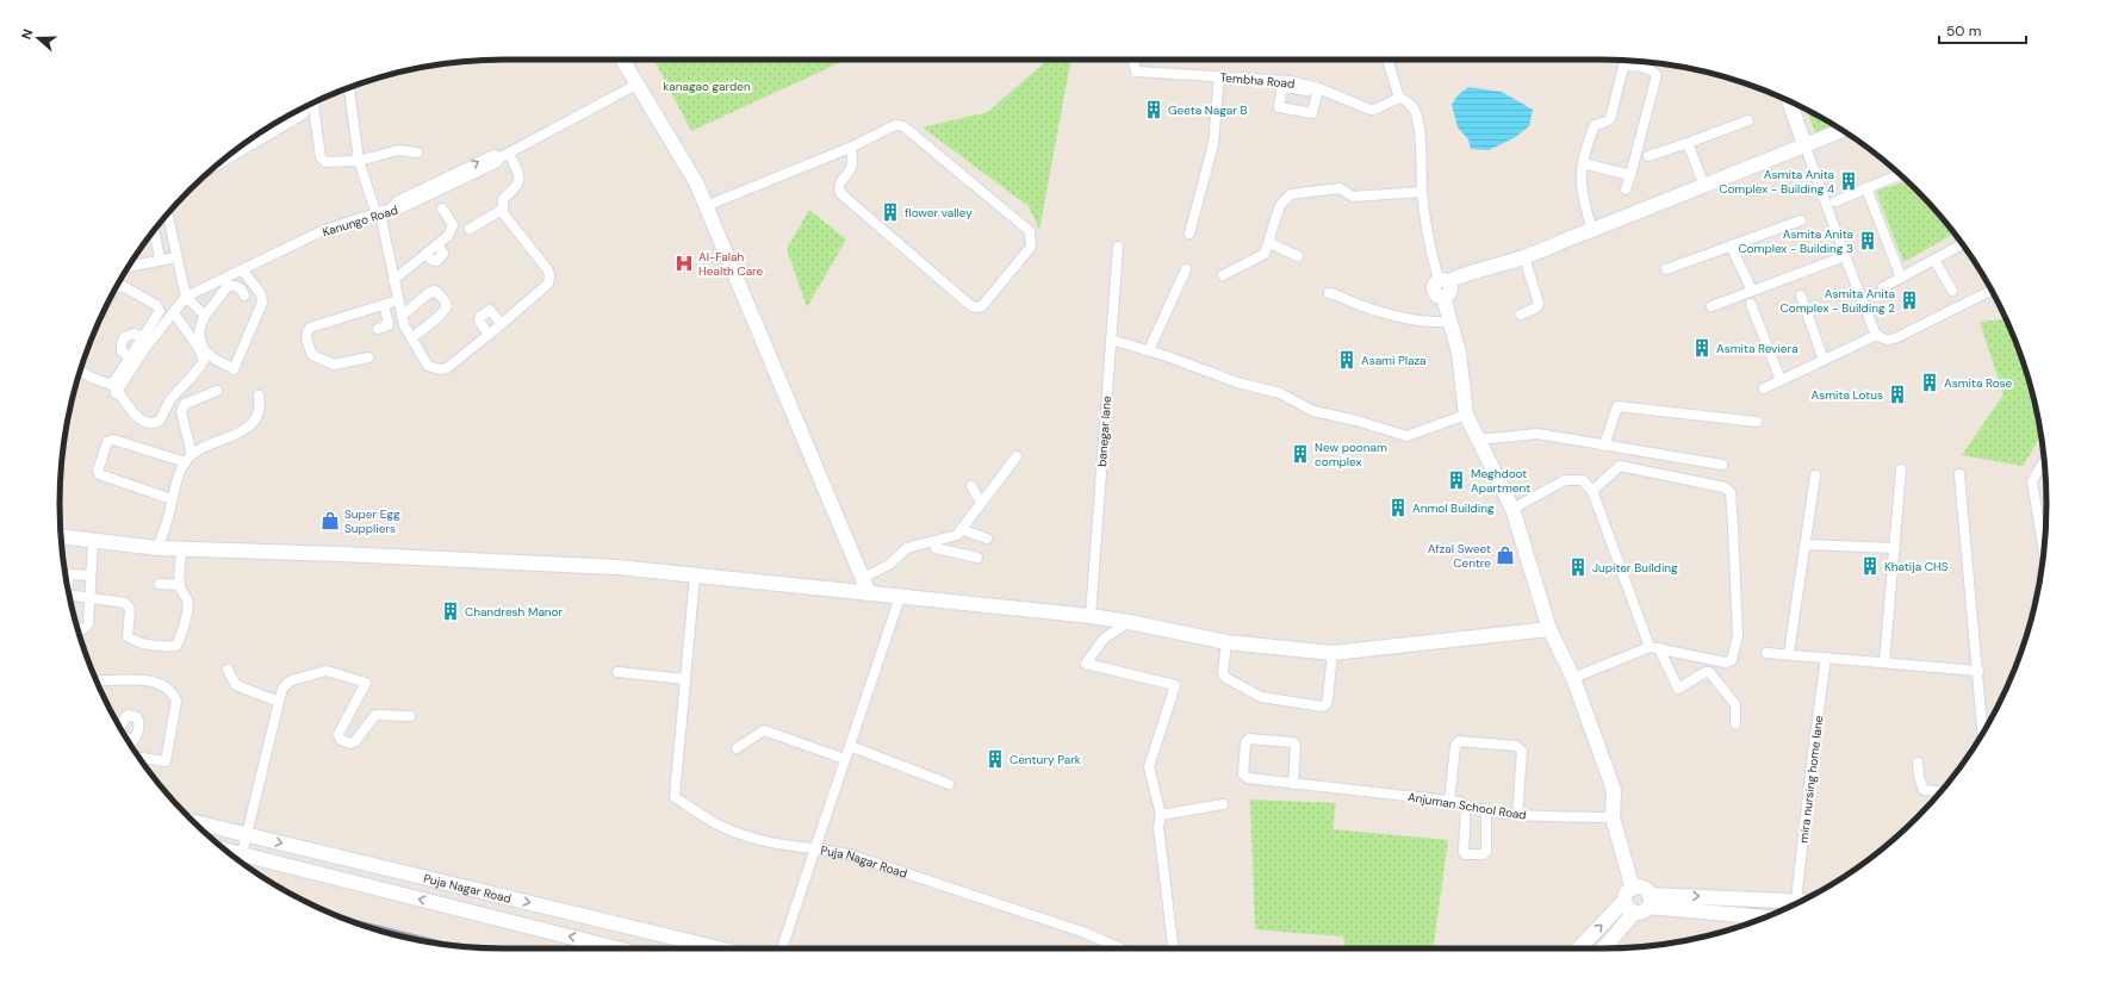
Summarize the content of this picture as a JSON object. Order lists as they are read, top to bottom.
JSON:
{
  "streets": {
    "street": [
      "Tembha Road",
      "Kanungo Road",
      "banegar lane",
      "mira nursing home lane",
      "Anjuman School Road",
      "Puja Nagar Road"
    ]
  },
  "parks": ["kanagao garden"],
  "places": {
    "building": [
      "Geeta Nagar B",
      "Asmita Anita Complex - Building 4",
      "flower valley",
      "Asmita Anita Complex - Building 3",
      "Asmita Anita Complex - Building 2",
      "Asmita Reviera",
      "Asami Plaza",
      "Asmita Rose",
      "Asmita Lotus",
      "New poonam complex",
      "Meghdoot Apartment",
      "Anmol Building",
      "Khatija CHS",
      "Jupiter Building",
      "Chandresh Manor",
      "Century Park"
    ],
    "hospital": ["Al-Falah Health Care"],
    "shop": ["Super Egg Suppliers", "Afzal Sweet Centre"]
  },
  "scale_bar": "50 m",
  "north": "left"
}
